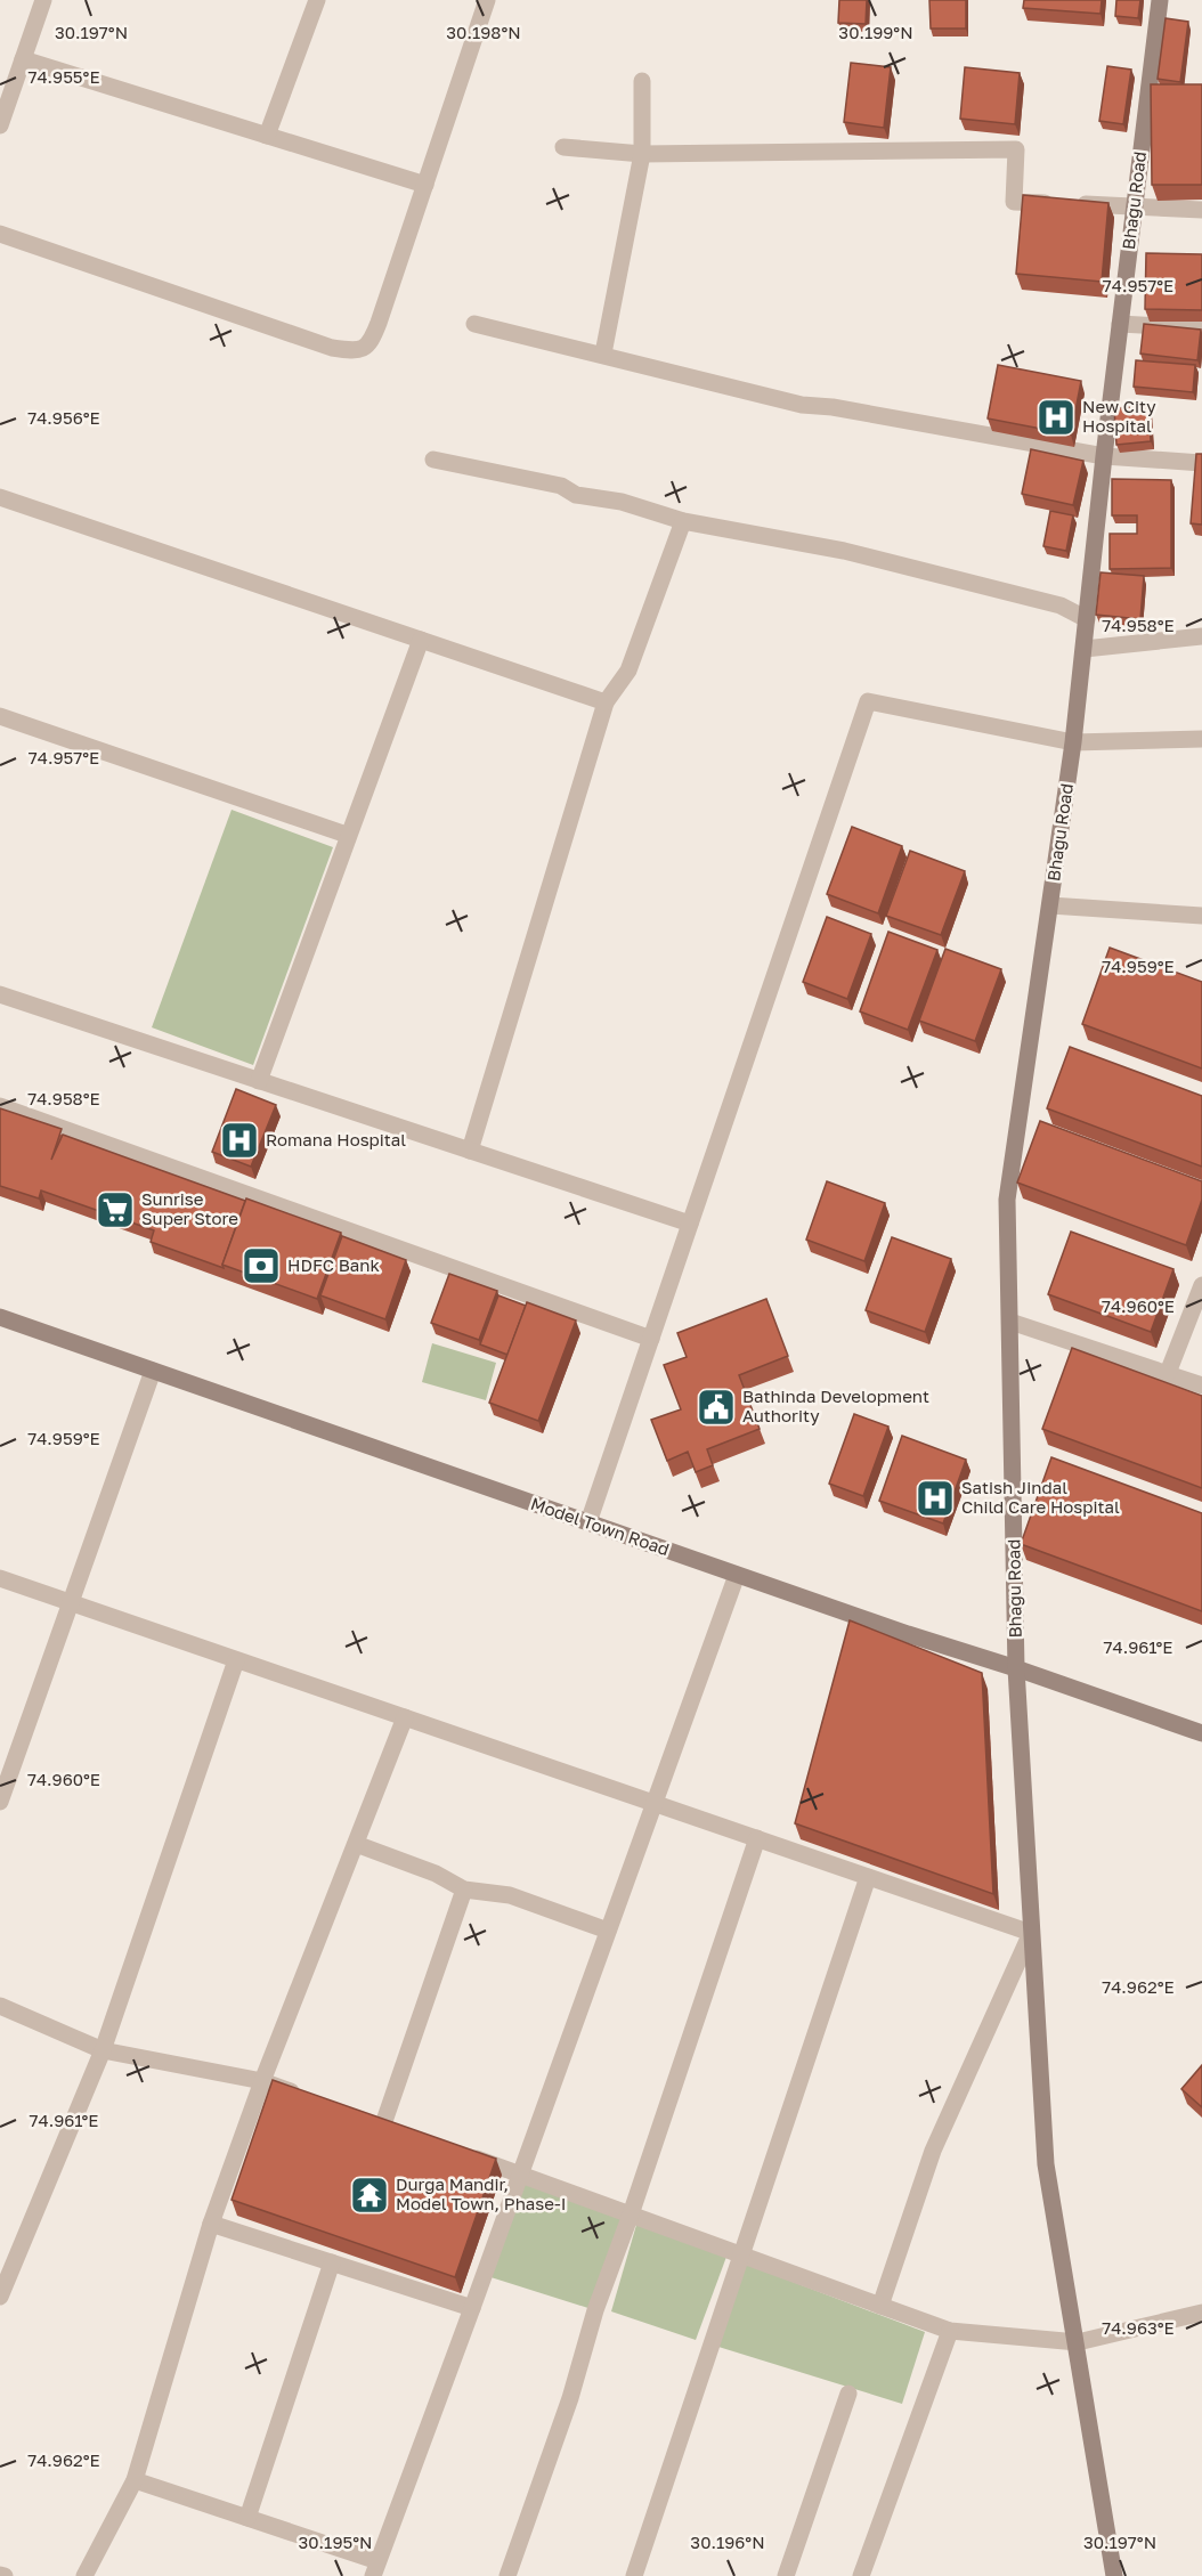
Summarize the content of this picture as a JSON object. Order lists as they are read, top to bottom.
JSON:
{
  "streets": {
    "street": ["Bhagu Road", "Model Town Road"]
  },
  "crossings": [
    ["Bhagu Road", "Model Town Road"]
  ],
  "places": {
    "hospital": ["New City Hospital", "Romana Hospital", "Satish Jindal Child Care Hospital"],
    "supermarket": ["Sunrise Super Store"],
    "bank": ["HDFC Bank"],
    "public building": ["Bathinda Development Authority"],
    "temple": ["Durga Mandir, Model Town, Phase-I"]
  },
  "coordinates": [
    "30.197°N",
    "30.198°N",
    "30.199°N",
    "74.955°E",
    "74.957°E",
    "74.956°E",
    "74.958°E",
    "74.959°E",
    "74.960°E",
    "74.961°E",
    "74.962°E",
    "74.963°E",
    "30.195°N",
    "30.196°N"
  ]
}
